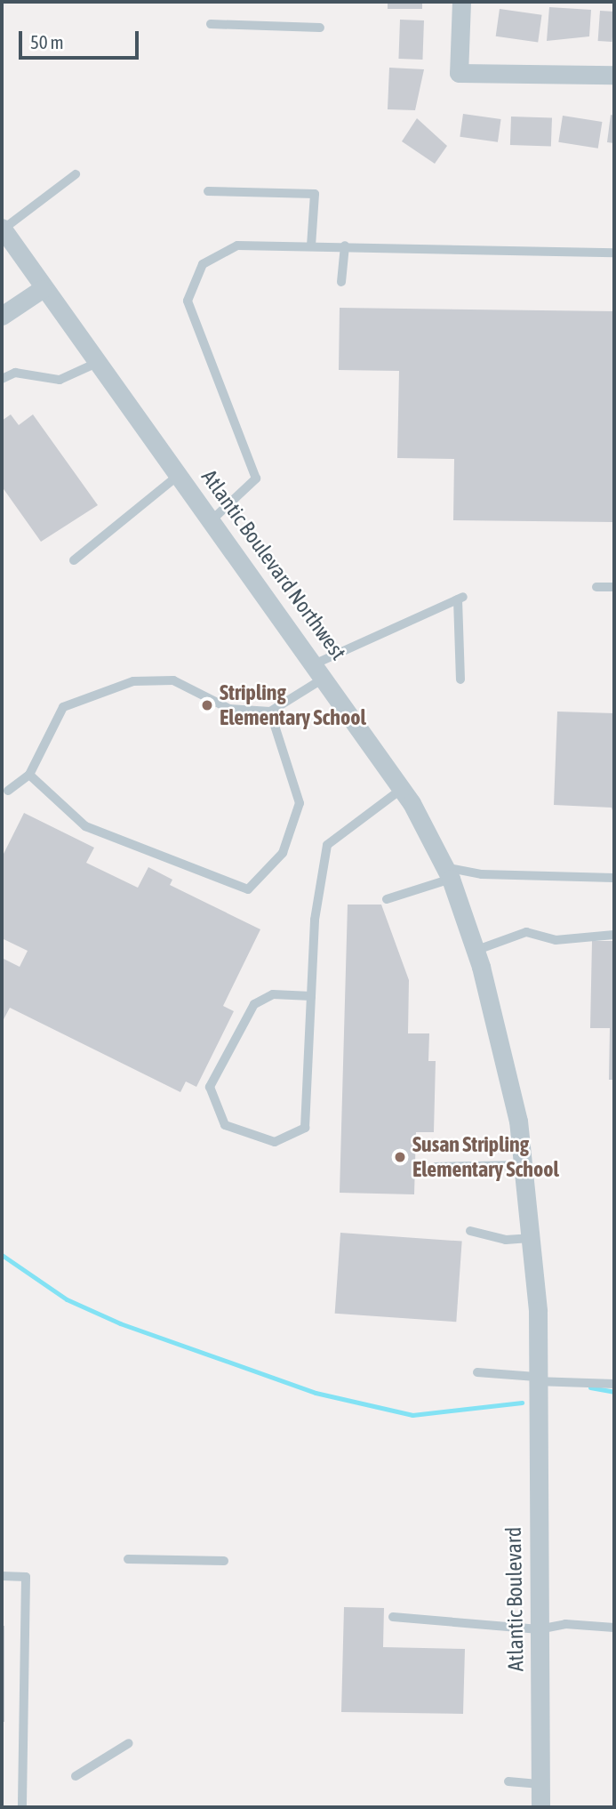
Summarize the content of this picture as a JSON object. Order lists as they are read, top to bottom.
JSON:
{
  "streets": {
    "street": ["Atlantic Boulevard Northwest", "Atlantic Boulevard"]
  },
  "crossings": [
    ["Atlantic Boulevard Northwest", "Atlantic Boulevard"]
  ],
  "places": ["Stripling Elementary School", "Susan Stripling Elementary School"],
  "scale_bar": "50 m"
}
